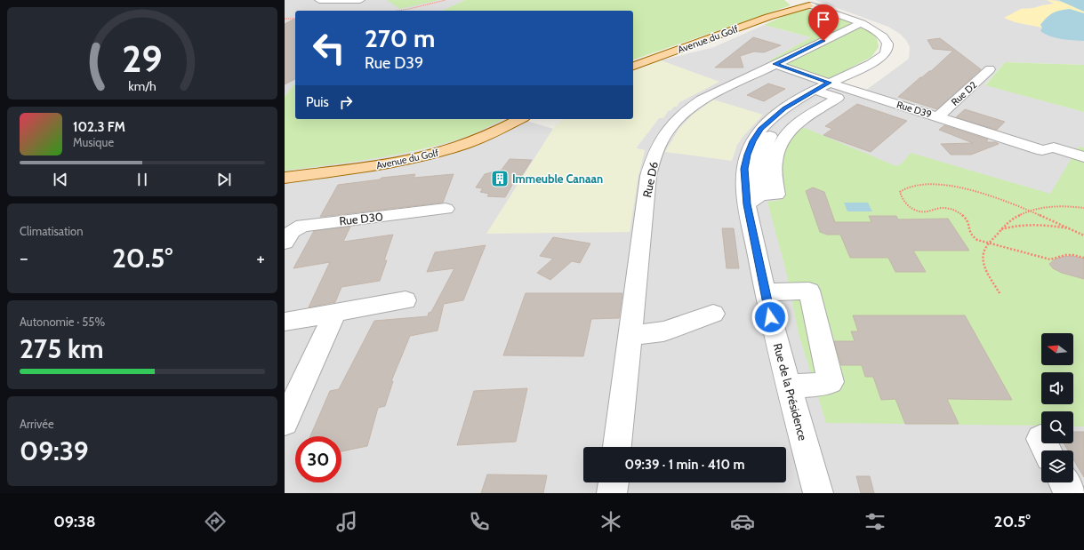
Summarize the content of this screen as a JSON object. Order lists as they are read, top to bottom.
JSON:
{
  "streets": {
    "main road": ["Avenue du Golf"],
    "street": [
      "Rue D2",
      "Rue D39",
      "Rue D6",
      "Rue D30",
      "Rue de la Présidence"
    ]
  },
  "crossings": [
    ["Avenue du Golf", "Rue de la Présidence"],
    ["Rue D2", "Rue D39"],
    ["Rue D39", "Rue D6"],
    ["Rue D39", "Rue de la Présidence"],
    ["Rue D6", "Rue de la Présidence"]
  ],
  "places": {
    "building": ["Immeuble Canaan"]
  },
  "north": "left",
  "page": {
    "turn": ["270 m", "Rue D39"],
    "then": "Puis",
    "song": ["102.3 FM", "Musique"],
    "tile": [
      "Climatisation",
      ["Autonomie · 55%", "275 km"],
      ["Arrivée", "09:39"]
    ],
    "heat": ["−", "20.5°", "+"],
    "limit": "30",
    "trip": "09:39 · 1 min · 410 m",
    "tabs": ["09:38", "20.5°"],
    "gauge": ["29", "km/h"]
  }
}
